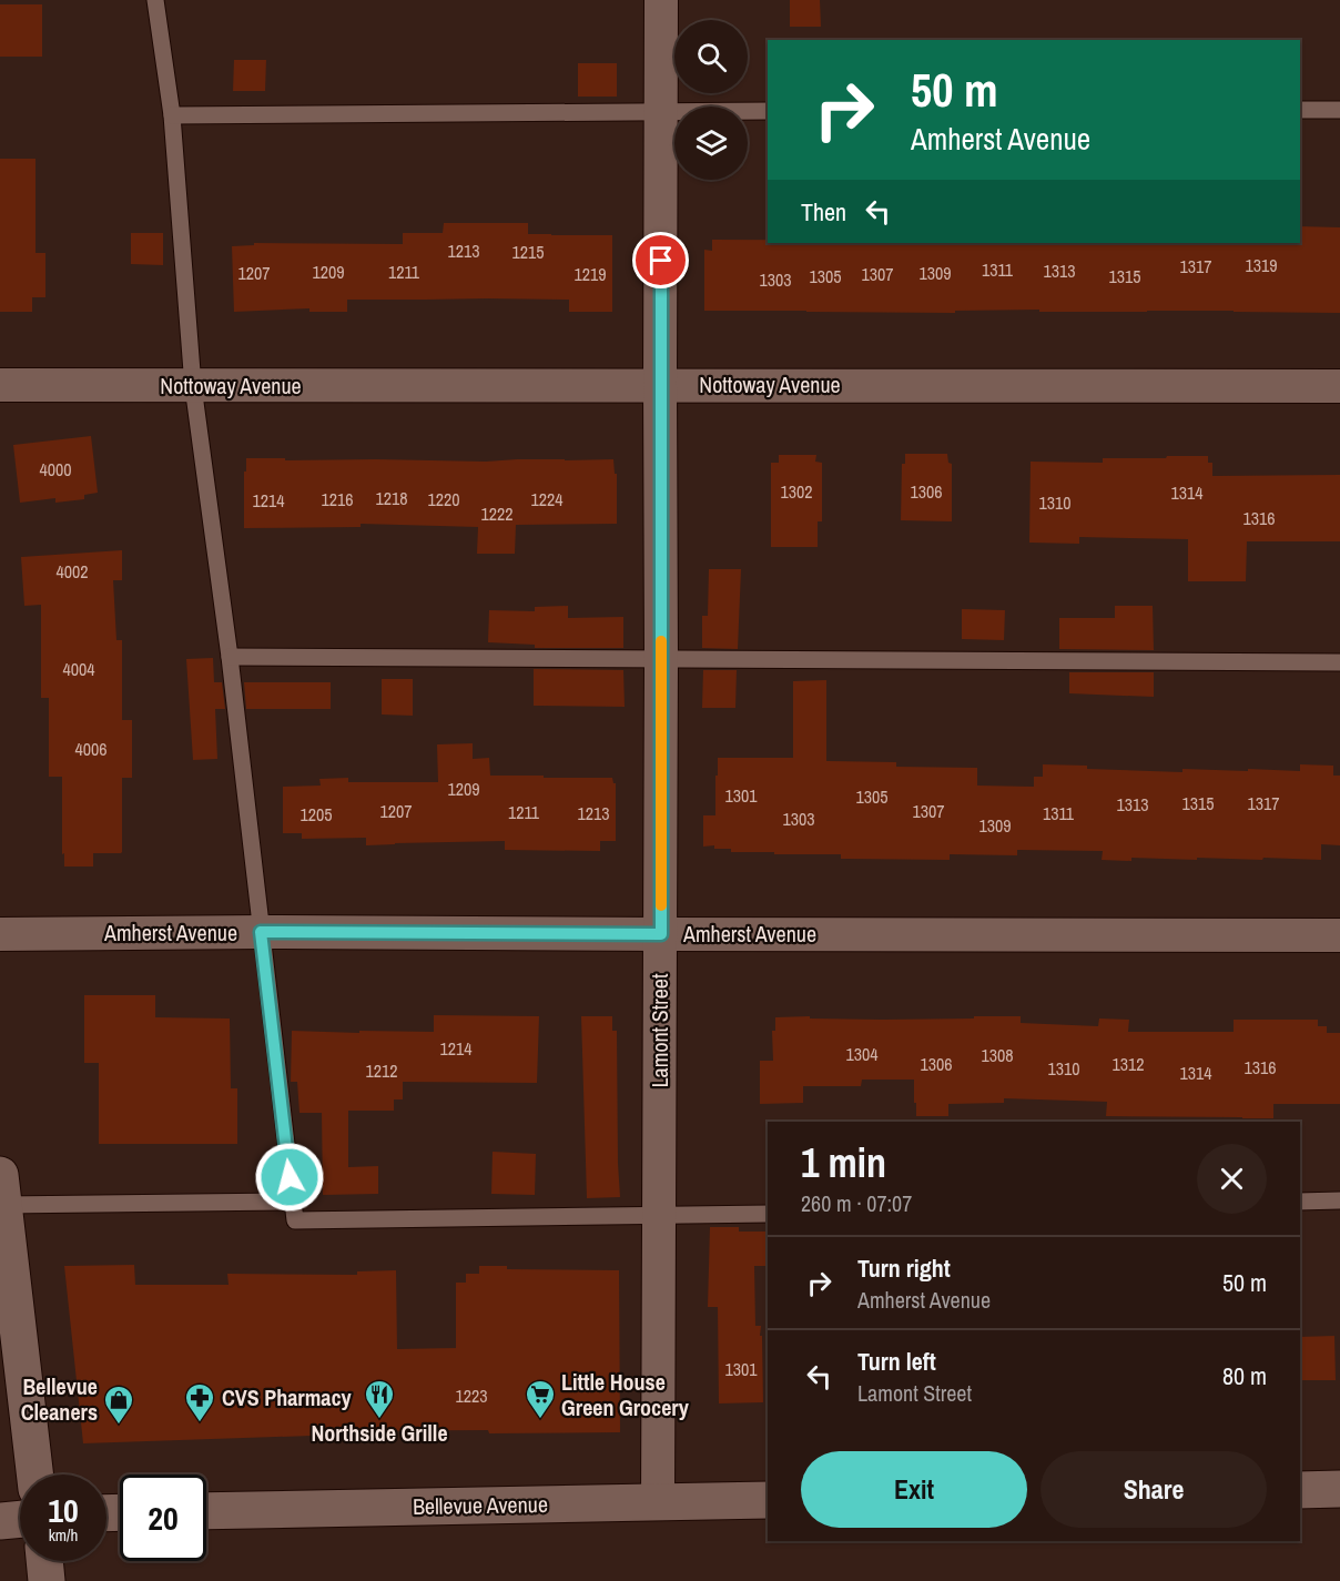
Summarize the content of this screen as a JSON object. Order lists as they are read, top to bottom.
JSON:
{
  "streets": {
    "street": [
      "Nottoway Avenue",
      "Amherst Avenue",
      "Lamont Street",
      "Bellevue Avenue"
    ]
  },
  "crossings": [
    ["Nottoway Avenue", "Lamont Street"],
    ["Amherst Avenue", "Lamont Street"],
    ["Lamont Street", "Bellevue Avenue"]
  ],
  "places": {
    "restaurant": ["Northside Grille"],
    "supermarket": ["Little House Green Grocery"],
    "pharmacy": ["CVS Pharmacy"],
    "shop": ["Bellevue Cleaners"]
  },
  "house_numbers": [
    "1213",
    "1215",
    "1319",
    "1317",
    "1311",
    "1313",
    "1209",
    "1211",
    "1207",
    "1309",
    "1219",
    "1307",
    "1305",
    "1315",
    "1303",
    "4000",
    "1302",
    "1306",
    "1314",
    "1218",
    "1216",
    "1220",
    "1224",
    "1214",
    "1310",
    "1222",
    "1316",
    "4002",
    "4004",
    "4006",
    "1209",
    "1301",
    "1305",
    "1315",
    "1317",
    "1313",
    "1207",
    "1307",
    "1211",
    "1213",
    "1311",
    "1205",
    "1303",
    "1309",
    "1214",
    "1304",
    "1308",
    "1306",
    "1312",
    "1316",
    "1310",
    "1212",
    "1314",
    "1301",
    "1223"
  ],
  "page": {
    "turn": ["50 m", "Amherst Avenue"],
    "then": "Then",
    "heading": ["1 min", "260 m · 07:07"],
    "list": [
      {
        "name": "Turn right",
        "note": "Amherst Avenue",
        "value": "50 m"
      },
      {
        "name": "Turn left",
        "note": "Lamont Street",
        "value": "80 m"
      }
    ],
    "buttons": ["Exit", "Share"],
    "speed": "10 km/h",
    "limit": "20"
  }
}
